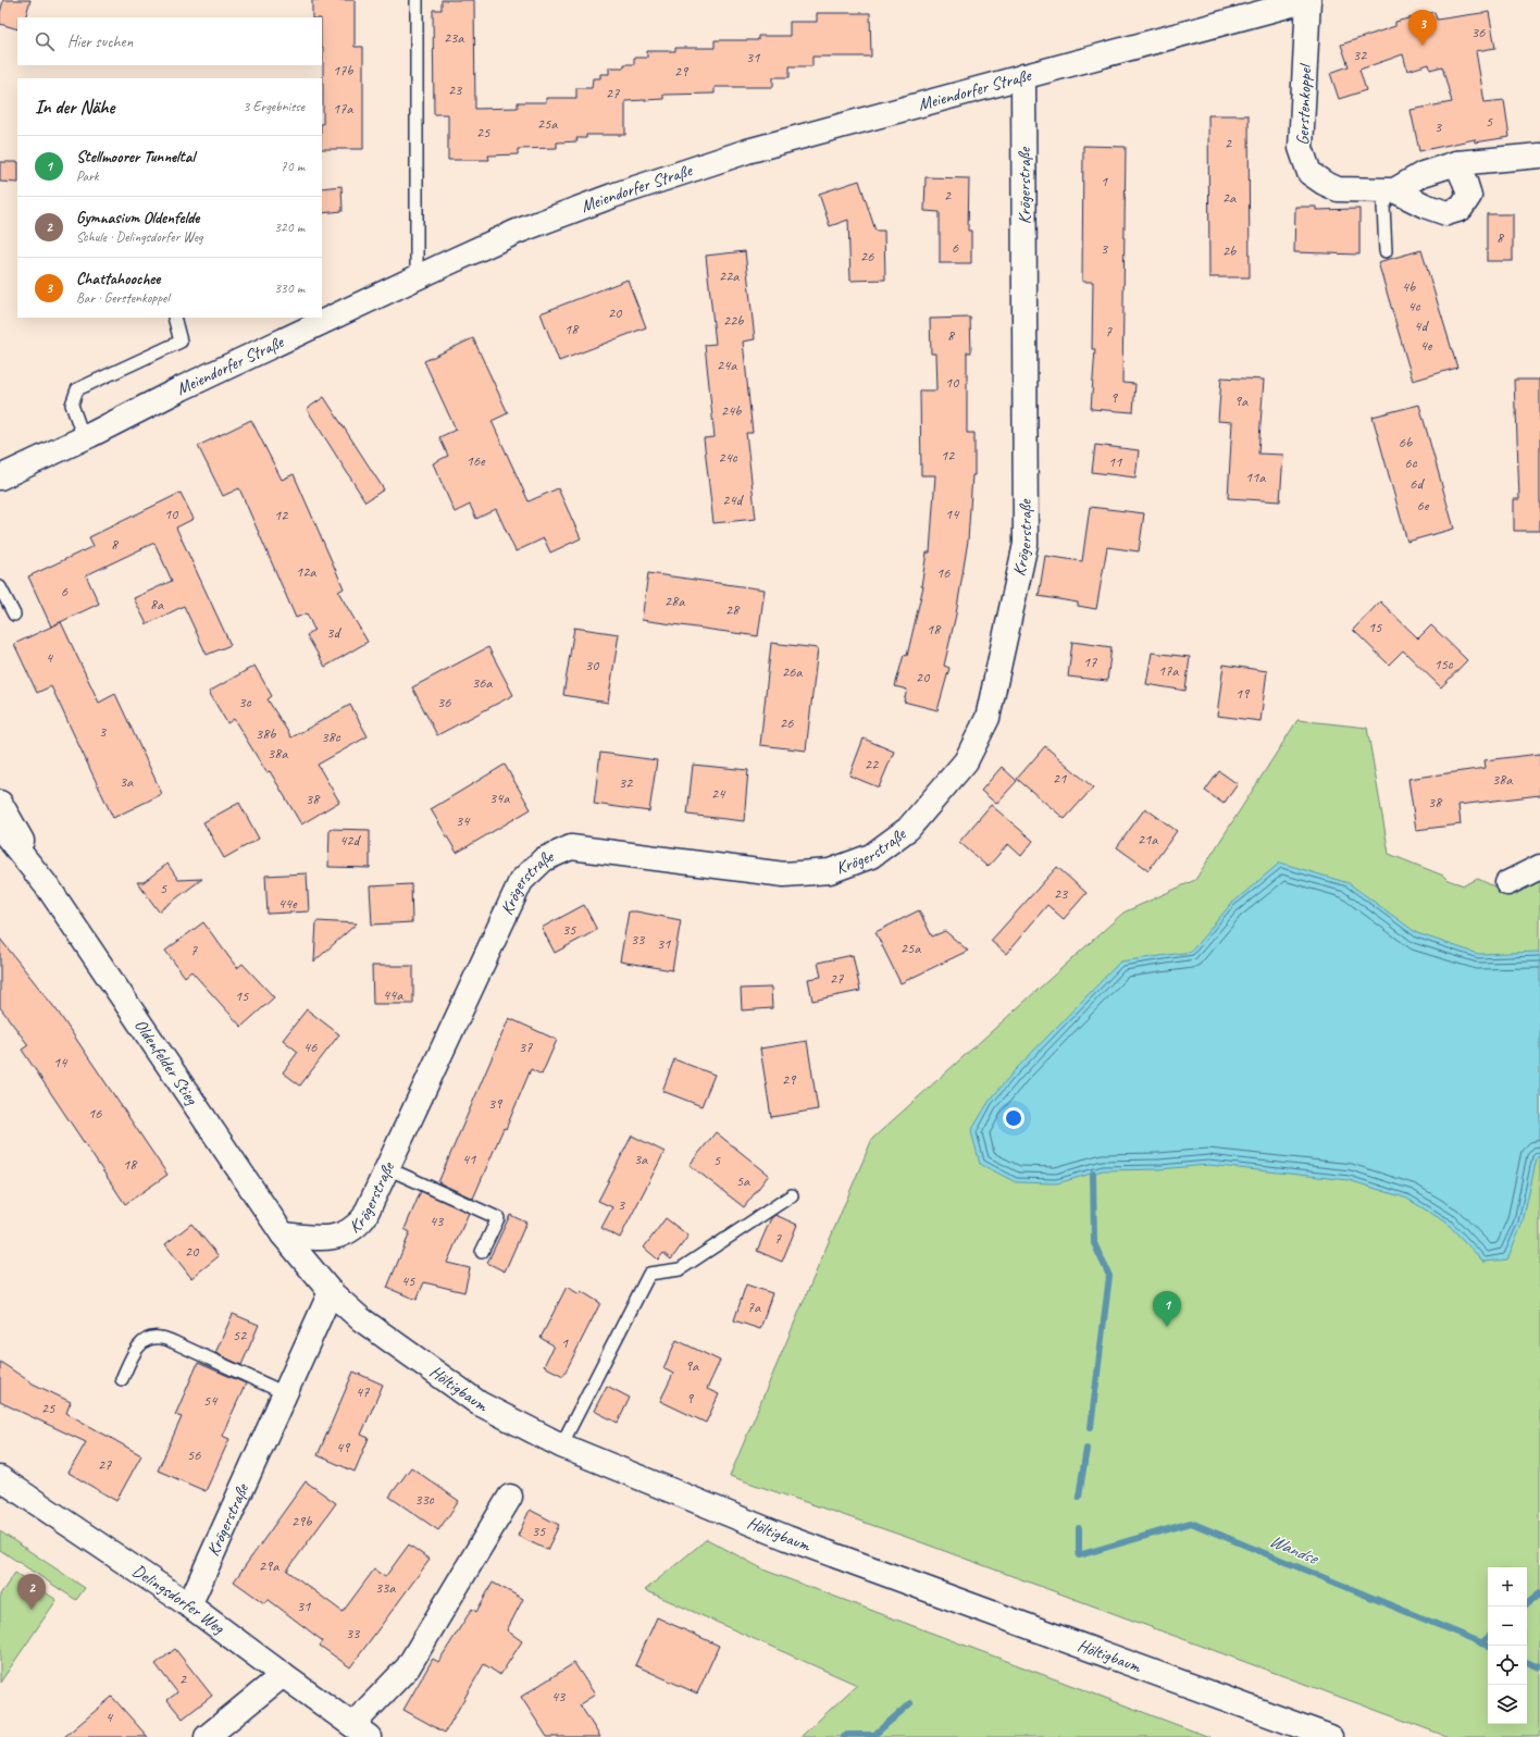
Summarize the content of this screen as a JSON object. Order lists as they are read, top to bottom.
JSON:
{
  "streets": {
    "street": [
      "Meiendorfer Straße",
      "Gerstenkoppel",
      "Krögerstraße",
      "Oldenfelder Stieg",
      "Höltigbaum",
      "Delingsdorfer Weg"
    ]
  },
  "crossings": [
    ["Meiendorfer Straße", "Gerstenkoppel"],
    ["Meiendorfer Straße", "Krögerstraße"],
    ["Krögerstraße", "Oldenfelder Stieg"],
    ["Krögerstraße", "Höltigbaum"],
    ["Krögerstraße", "Delingsdorfer Weg"],
    ["Oldenfelder Stieg", "Höltigbaum"]
  ],
  "water": ["Wandse"],
  "house_numbers": [
    "36",
    "23a",
    "32",
    "31",
    "17b",
    "29",
    "23",
    "27",
    "17a",
    "5",
    "25a",
    "3",
    "25",
    "2",
    "1",
    "2",
    "2a",
    "8",
    "6",
    "3",
    "2b",
    "26",
    "22a",
    "4b",
    "4c",
    "20",
    "22b",
    "4d",
    "18",
    "7",
    "8",
    "4e",
    "24a",
    "10",
    "9",
    "9a",
    "24b",
    "6b",
    "12",
    "24c",
    "16e",
    "11",
    "6c",
    "11a",
    "6d",
    "24d",
    "6e",
    "10",
    "14",
    "12",
    "8",
    "12a",
    "16",
    "6",
    "28a",
    "8a",
    "28",
    "15",
    "18",
    "3d",
    "4",
    "17",
    "15c",
    "30",
    "17a",
    "26a",
    "20",
    "36a",
    "19",
    "3c",
    "36",
    "26",
    "3",
    "38b",
    "38c",
    "38a",
    "22",
    "21",
    "38a",
    "3a",
    "32",
    "24",
    "34a",
    "38",
    "38",
    "34",
    "21a",
    "42d",
    "5",
    "23",
    "44e",
    "35",
    "33",
    "31",
    "25a",
    "7",
    "27",
    "44a",
    "15",
    "46",
    "37",
    "14",
    "29",
    "39",
    "16",
    "41",
    "3a",
    "5",
    "18",
    "5a",
    "3",
    "43",
    "7",
    "20",
    "45",
    "7a",
    "52",
    "1",
    "9a",
    "47",
    "9",
    "54",
    "25",
    "49",
    "56",
    "27",
    "33c",
    "29b",
    "35",
    "29a",
    "33a",
    "31",
    "33",
    "2",
    "43",
    "4"
  ],
  "page": {
    "pins": ["3", "1", "2"],
    "search": "Hier suchen",
    "heading": ["In der Nähe", "3 Ergebnisse"],
    "list": [
      {
        "mark": "1",
        "name": "Stellmoorer Tunneltal",
        "note": "Park",
        "value": "70 m"
      },
      {
        "mark": "2",
        "name": "Gymnasium Oldenfelde",
        "note": "Schule · Delingsdorfer Weg",
        "value": "320 m"
      },
      {
        "mark": "3",
        "name": "Chattahoochee",
        "note": "Bar · Gerstenkoppel",
        "value": "330 m"
      }
    ],
    "map_buttons": ["+", "−"]
  }
}
